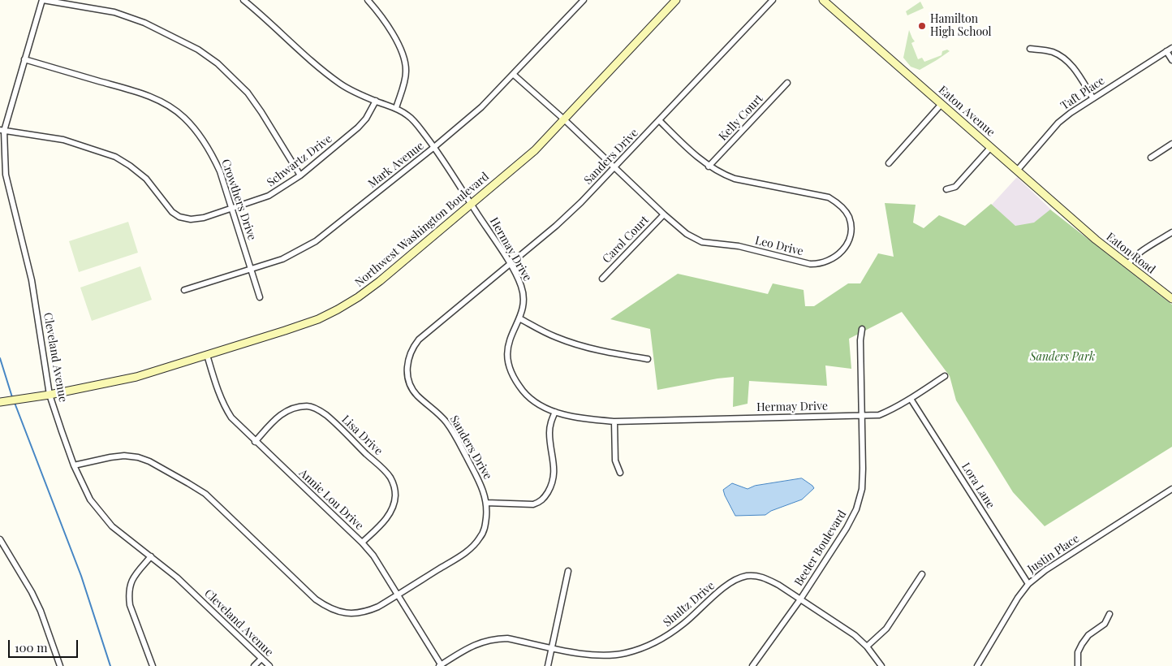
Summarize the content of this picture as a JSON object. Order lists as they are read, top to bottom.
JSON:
{
  "streets": {
    "main road": ["Eaton Avenue", "Northwest Washington Boulevard", "Eaton Road"],
    "street": [
      "Taft Place",
      "Kelly Court",
      "Sanders Drive",
      "Schwartz Drive",
      "Mark Avenue",
      "Crowthers Drive",
      "Carol Court",
      "Leo Drive",
      "Hermay Drive",
      "Cleveland Avenue",
      "Lisa Drive",
      "Lora Lane",
      "Annie Lou Drive",
      "Beeler Boulevard",
      "Justin Place",
      "Shultz Drive"
    ]
  },
  "crossings": [
    ["Taft Place", "Eaton Avenue"],
    ["Eaton Avenue", "Eaton Road"],
    ["Kelly Court", "Leo Drive"],
    ["Sanders Drive", "Leo Drive"],
    ["Sanders Drive", "Hermay Drive"],
    ["Sanders Drive", "Cleveland Avenue"],
    ["Sanders Drive", "Annie Lou Drive"],
    ["Schwartz Drive", "Crowthers Drive"],
    ["Schwartz Drive", "Hermay Drive"],
    ["Schwartz Drive", "Cleveland Avenue"],
    ["Mark Avenue", "Crowthers Drive"],
    ["Mark Avenue", "Leo Drive"],
    ["Mark Avenue", "Hermay Drive"],
    ["Crowthers Drive", "Cleveland Avenue"],
    ["Northwest Washington Boulevard", "Leo Drive"],
    ["Northwest Washington Boulevard", "Hermay Drive"],
    ["Northwest Washington Boulevard", "Cleveland Avenue"],
    ["Northwest Washington Boulevard", "Annie Lou Drive"],
    ["Carol Court", "Leo Drive"],
    ["Hermay Drive", "Lora Lane"],
    ["Hermay Drive", "Beeler Boulevard"],
    ["Lisa Drive", "Annie Lou Drive"],
    ["Lora Lane", "Justin Place"],
    ["Annie Lou Drive", "Shultz Drive"],
    ["Beeler Boulevard", "Shultz Drive"]
  ],
  "parks": ["Sanders Park"],
  "places": ["Hamilton High School"],
  "scale_bar": "100 m"
}
